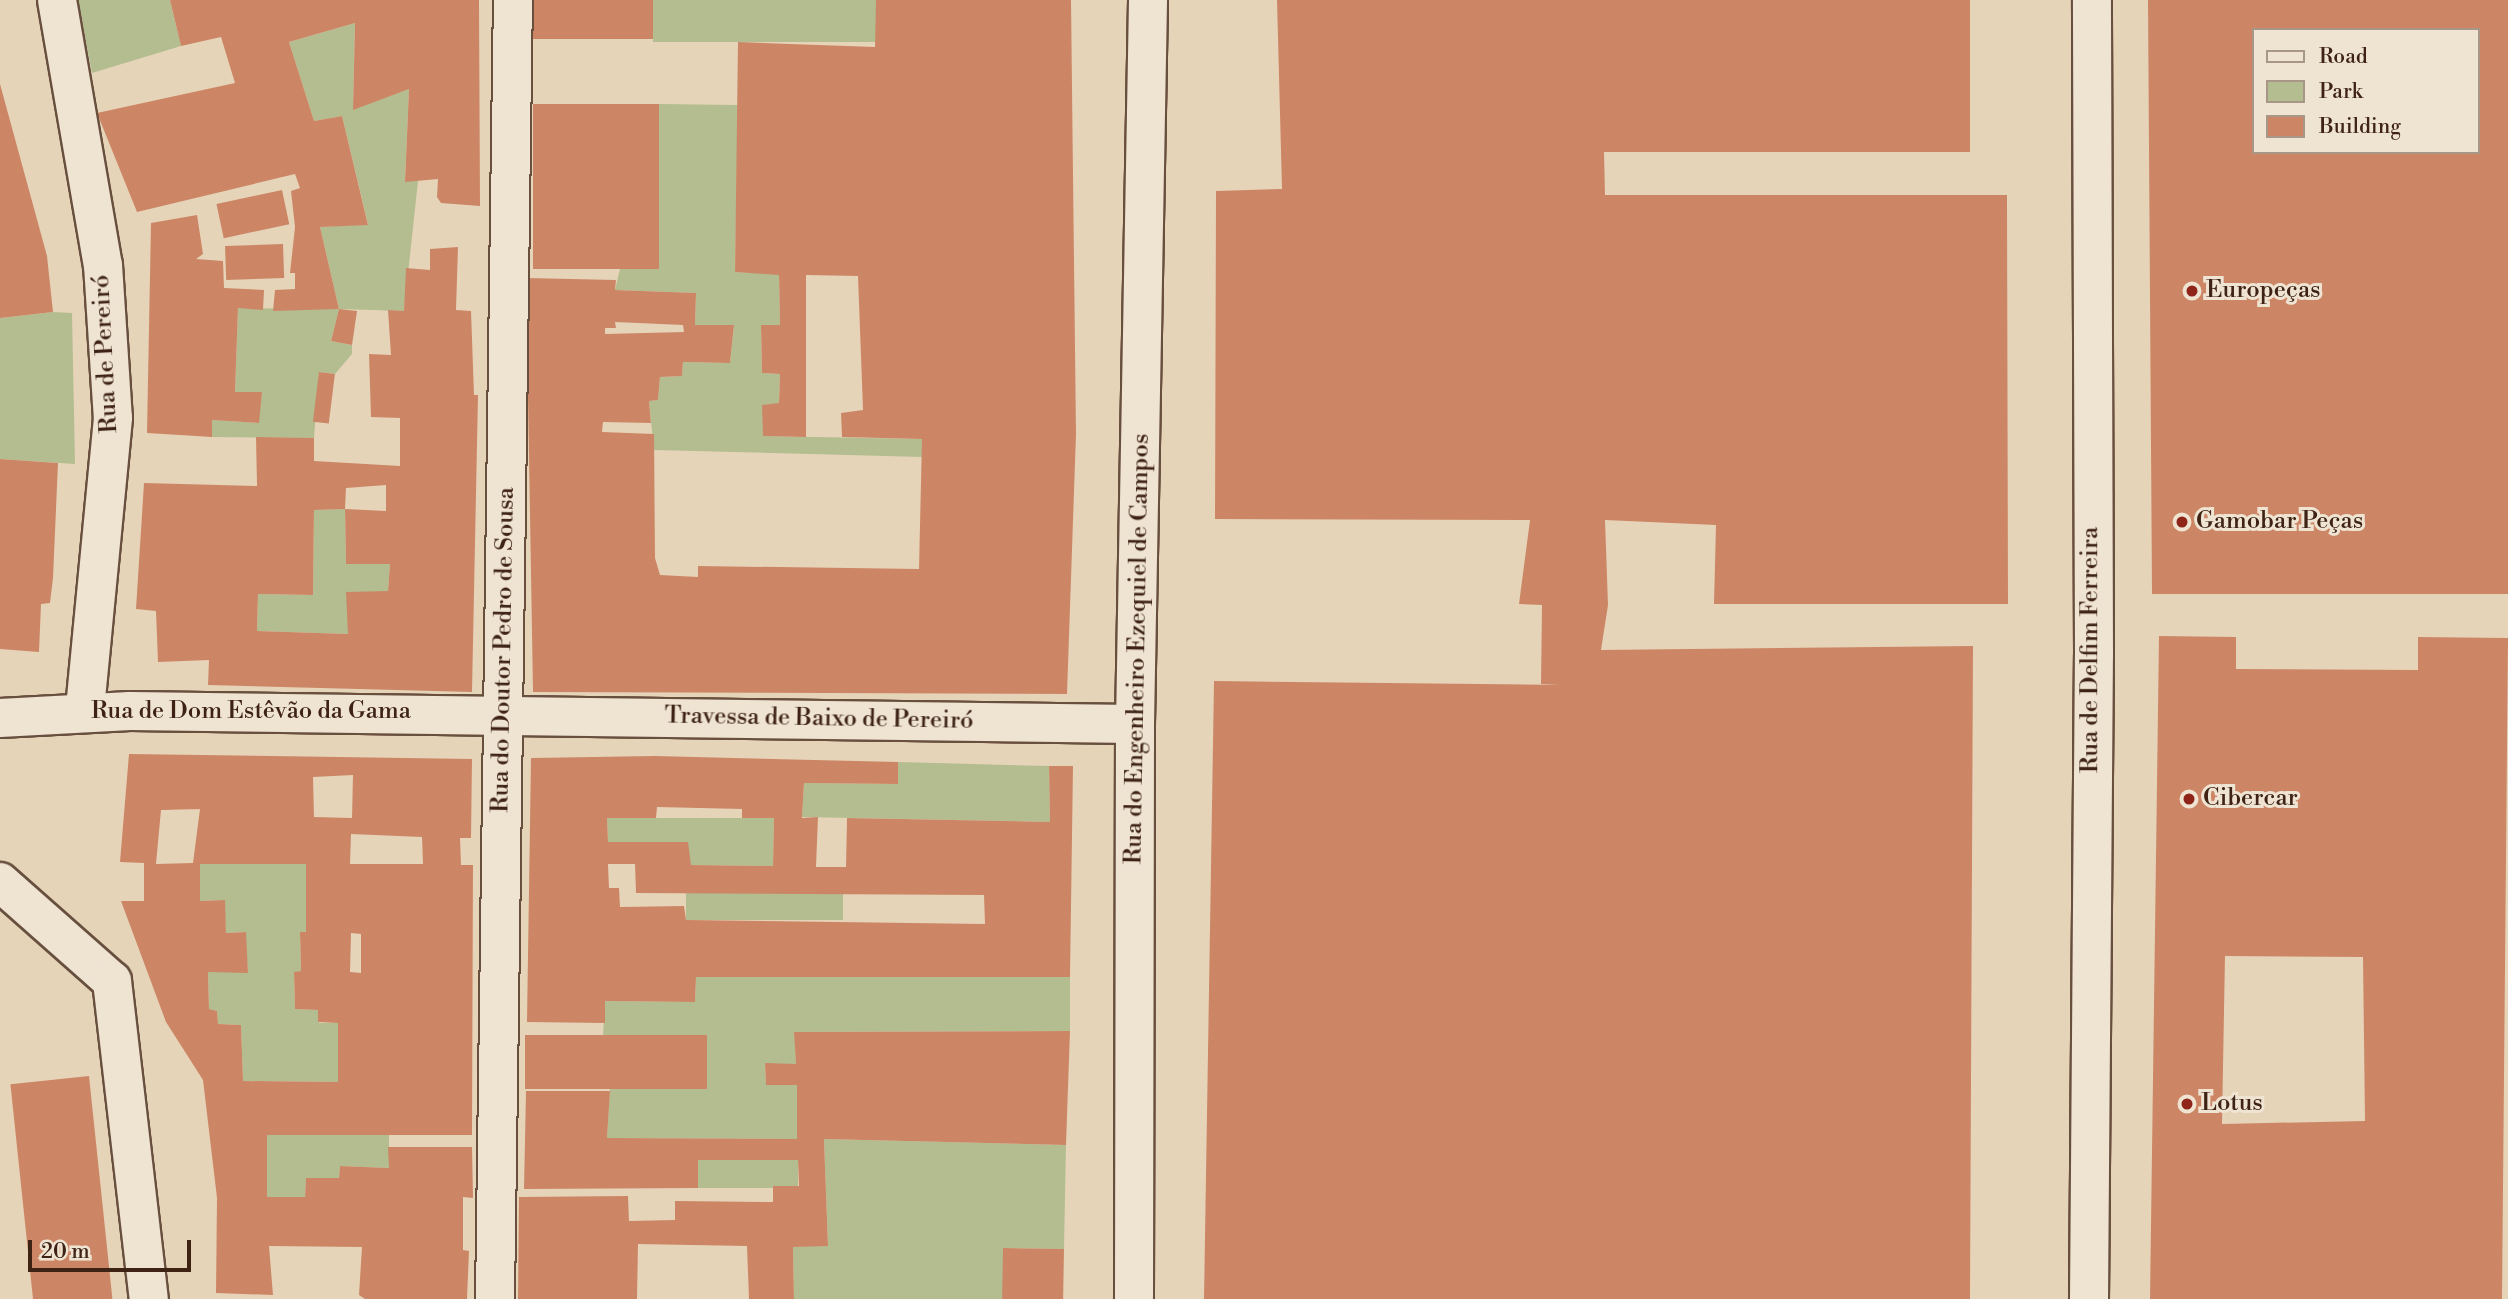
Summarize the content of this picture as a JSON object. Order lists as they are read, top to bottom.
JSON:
{
  "streets": {
    "street": [
      "Rua de Pereiró",
      "Rua do Engenheiro Ezequiel de Campos",
      "Rua do Doutor Pedro de Sousa",
      "Rua de Delfim Ferreira",
      "Rua de Dom Estêvão da Gama",
      "Travessa de Baixo de Pereiró"
    ]
  },
  "crossings": [
    ["Rua de Pereiró", "Rua de Dom Estêvão da Gama"],
    ["Rua do Engenheiro Ezequiel de Campos", "Travessa de Baixo de Pereiró"],
    ["Rua do Doutor Pedro de Sousa", "Rua de Dom Estêvão da Gama"],
    ["Rua do Doutor Pedro de Sousa", "Travessa de Baixo de Pereiró"],
    ["Rua de Dom Estêvão da Gama", "Travessa de Baixo de Pereiró"]
  ],
  "places": [
    "Europeças",
    "Gamobar Peças",
    "Cibercar",
    "Lotus"
  ],
  "legend": ["Road", "Park", "Building"],
  "scale_bar": "20 m"
}
